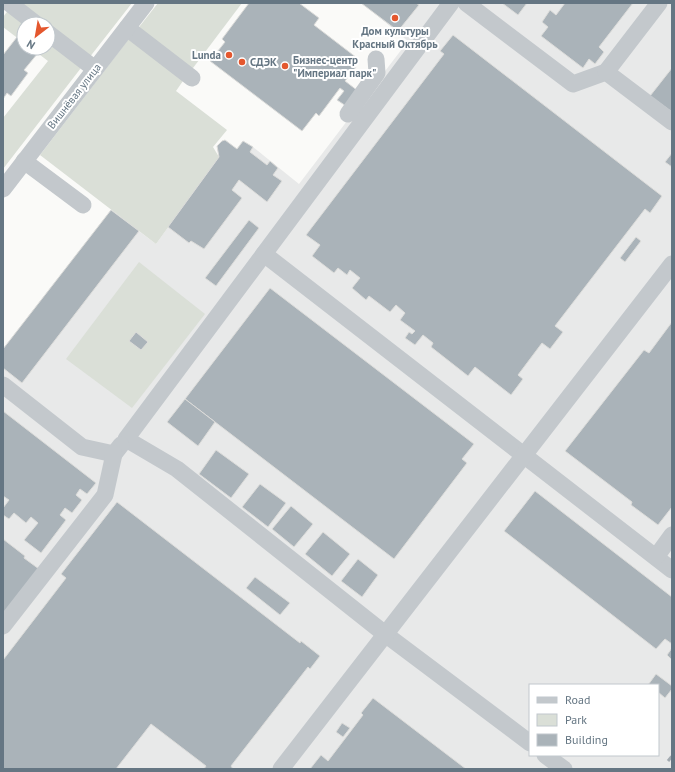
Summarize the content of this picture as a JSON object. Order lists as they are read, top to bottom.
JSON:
{
  "streets": {
    "street": ["Вишнёвая улица"]
  },
  "places": [
    "Дом культуры Красный Октябрь",
    "Lunda",
    "СДЭК",
    "Бизнес-центр \"Империал парк\""
  ],
  "legend": ["Road", "Park", "Building"],
  "north": "bottom left"
}
